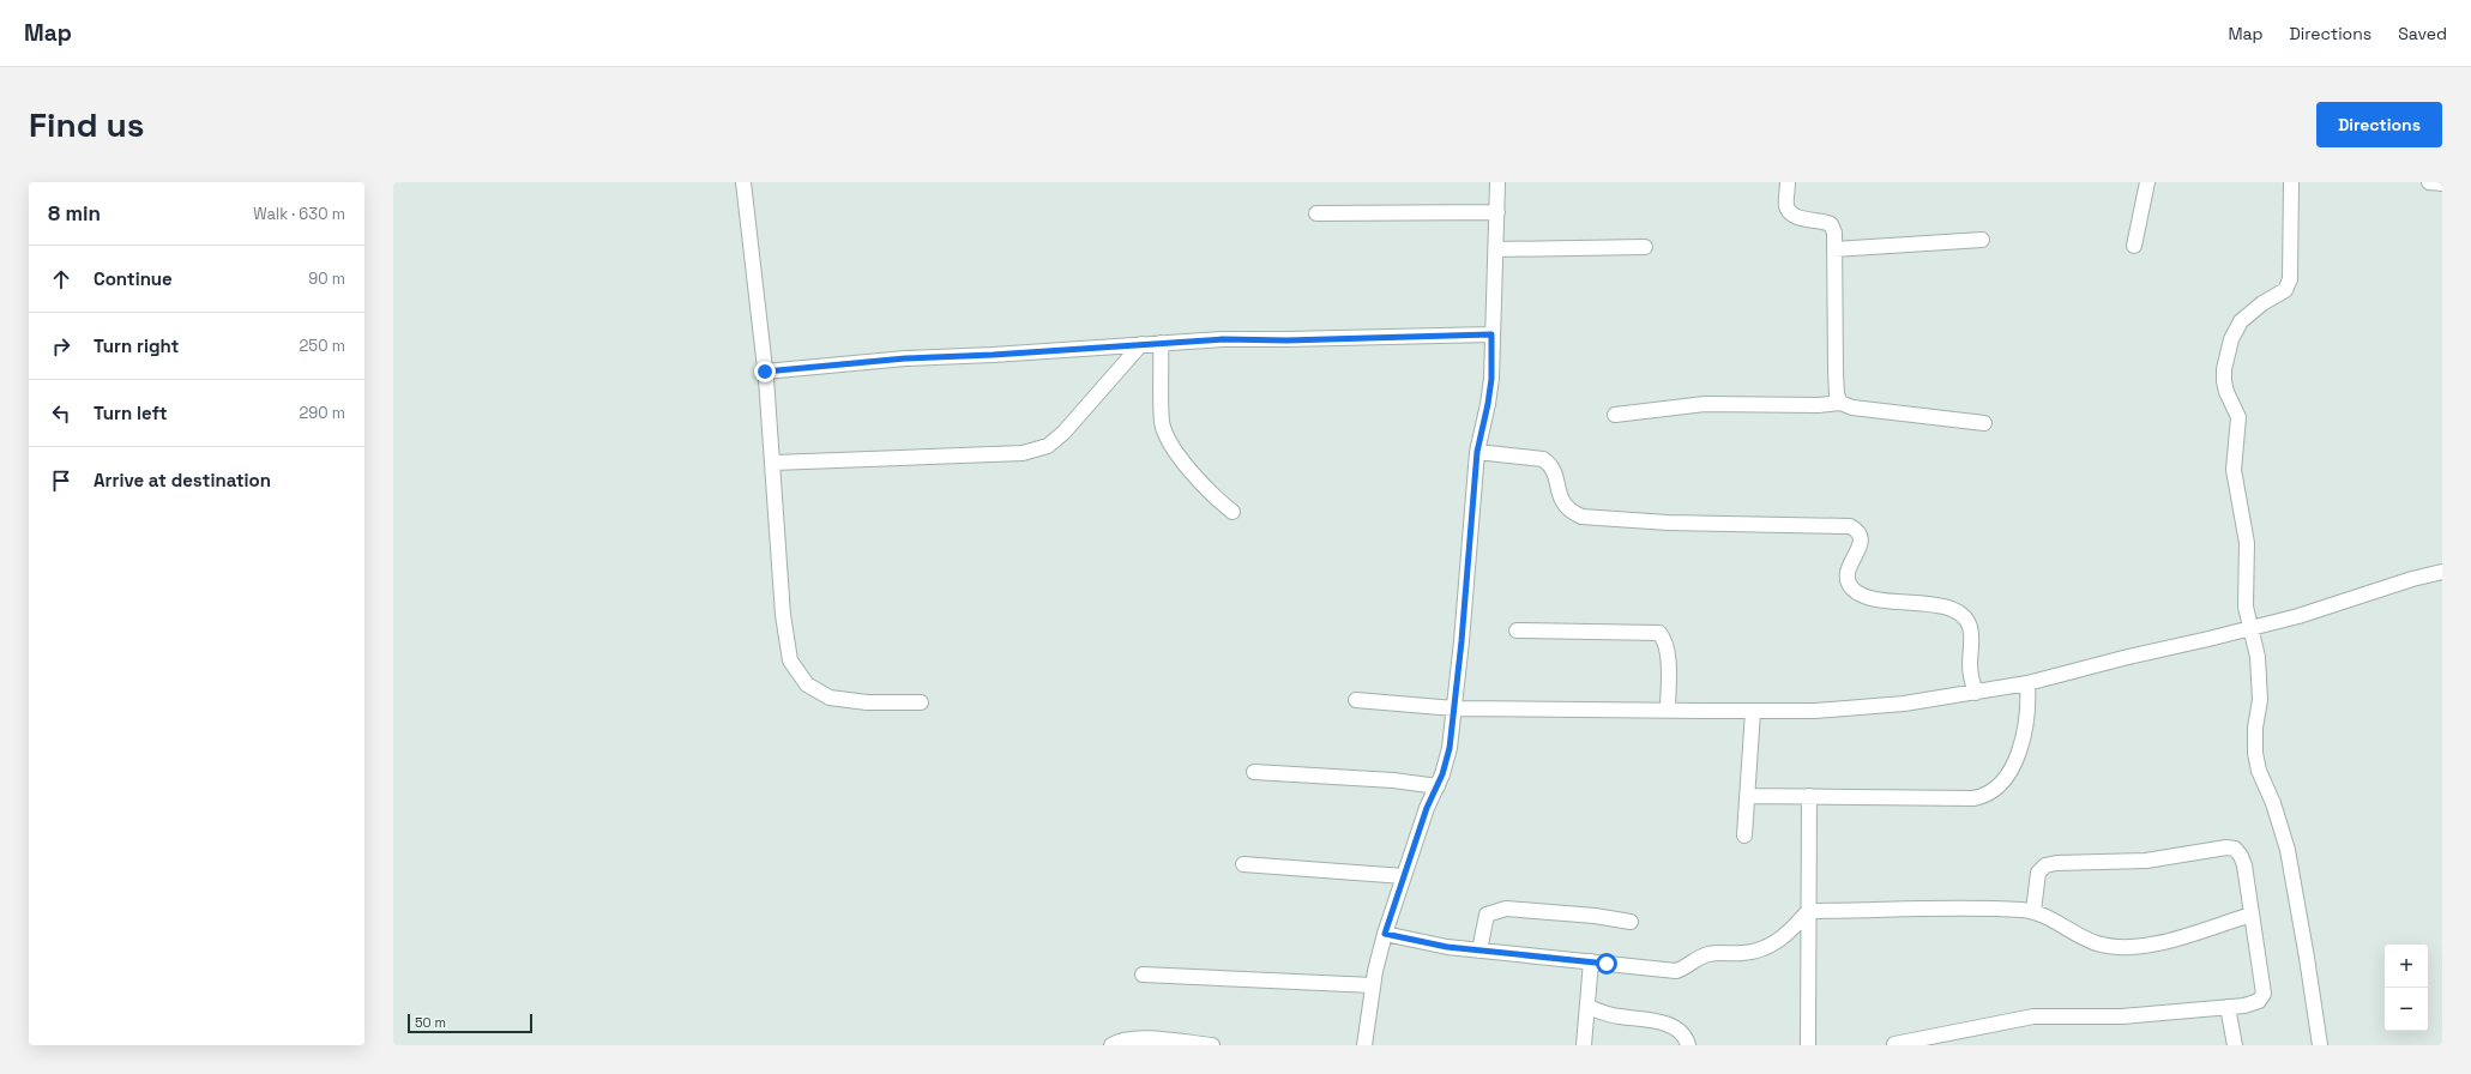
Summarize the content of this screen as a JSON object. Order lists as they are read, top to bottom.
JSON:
{
  "scale_bar": "50 m",
  "page": {
    "header": "Map",
    "nav": ["Map", "Directions", "Saved"],
    "buttons": "Directions",
    "title": "Find us",
    "heading": ["8 min", "Walk · 630 m"],
    "list": [
      ["Continue", "90 m"],
      ["Turn right", "250 m"],
      ["Turn left", "290 m"],
      "Arrive at destination"
    ],
    "map_buttons": ["+", "−"],
    "scale": "50 m"
  }
}
